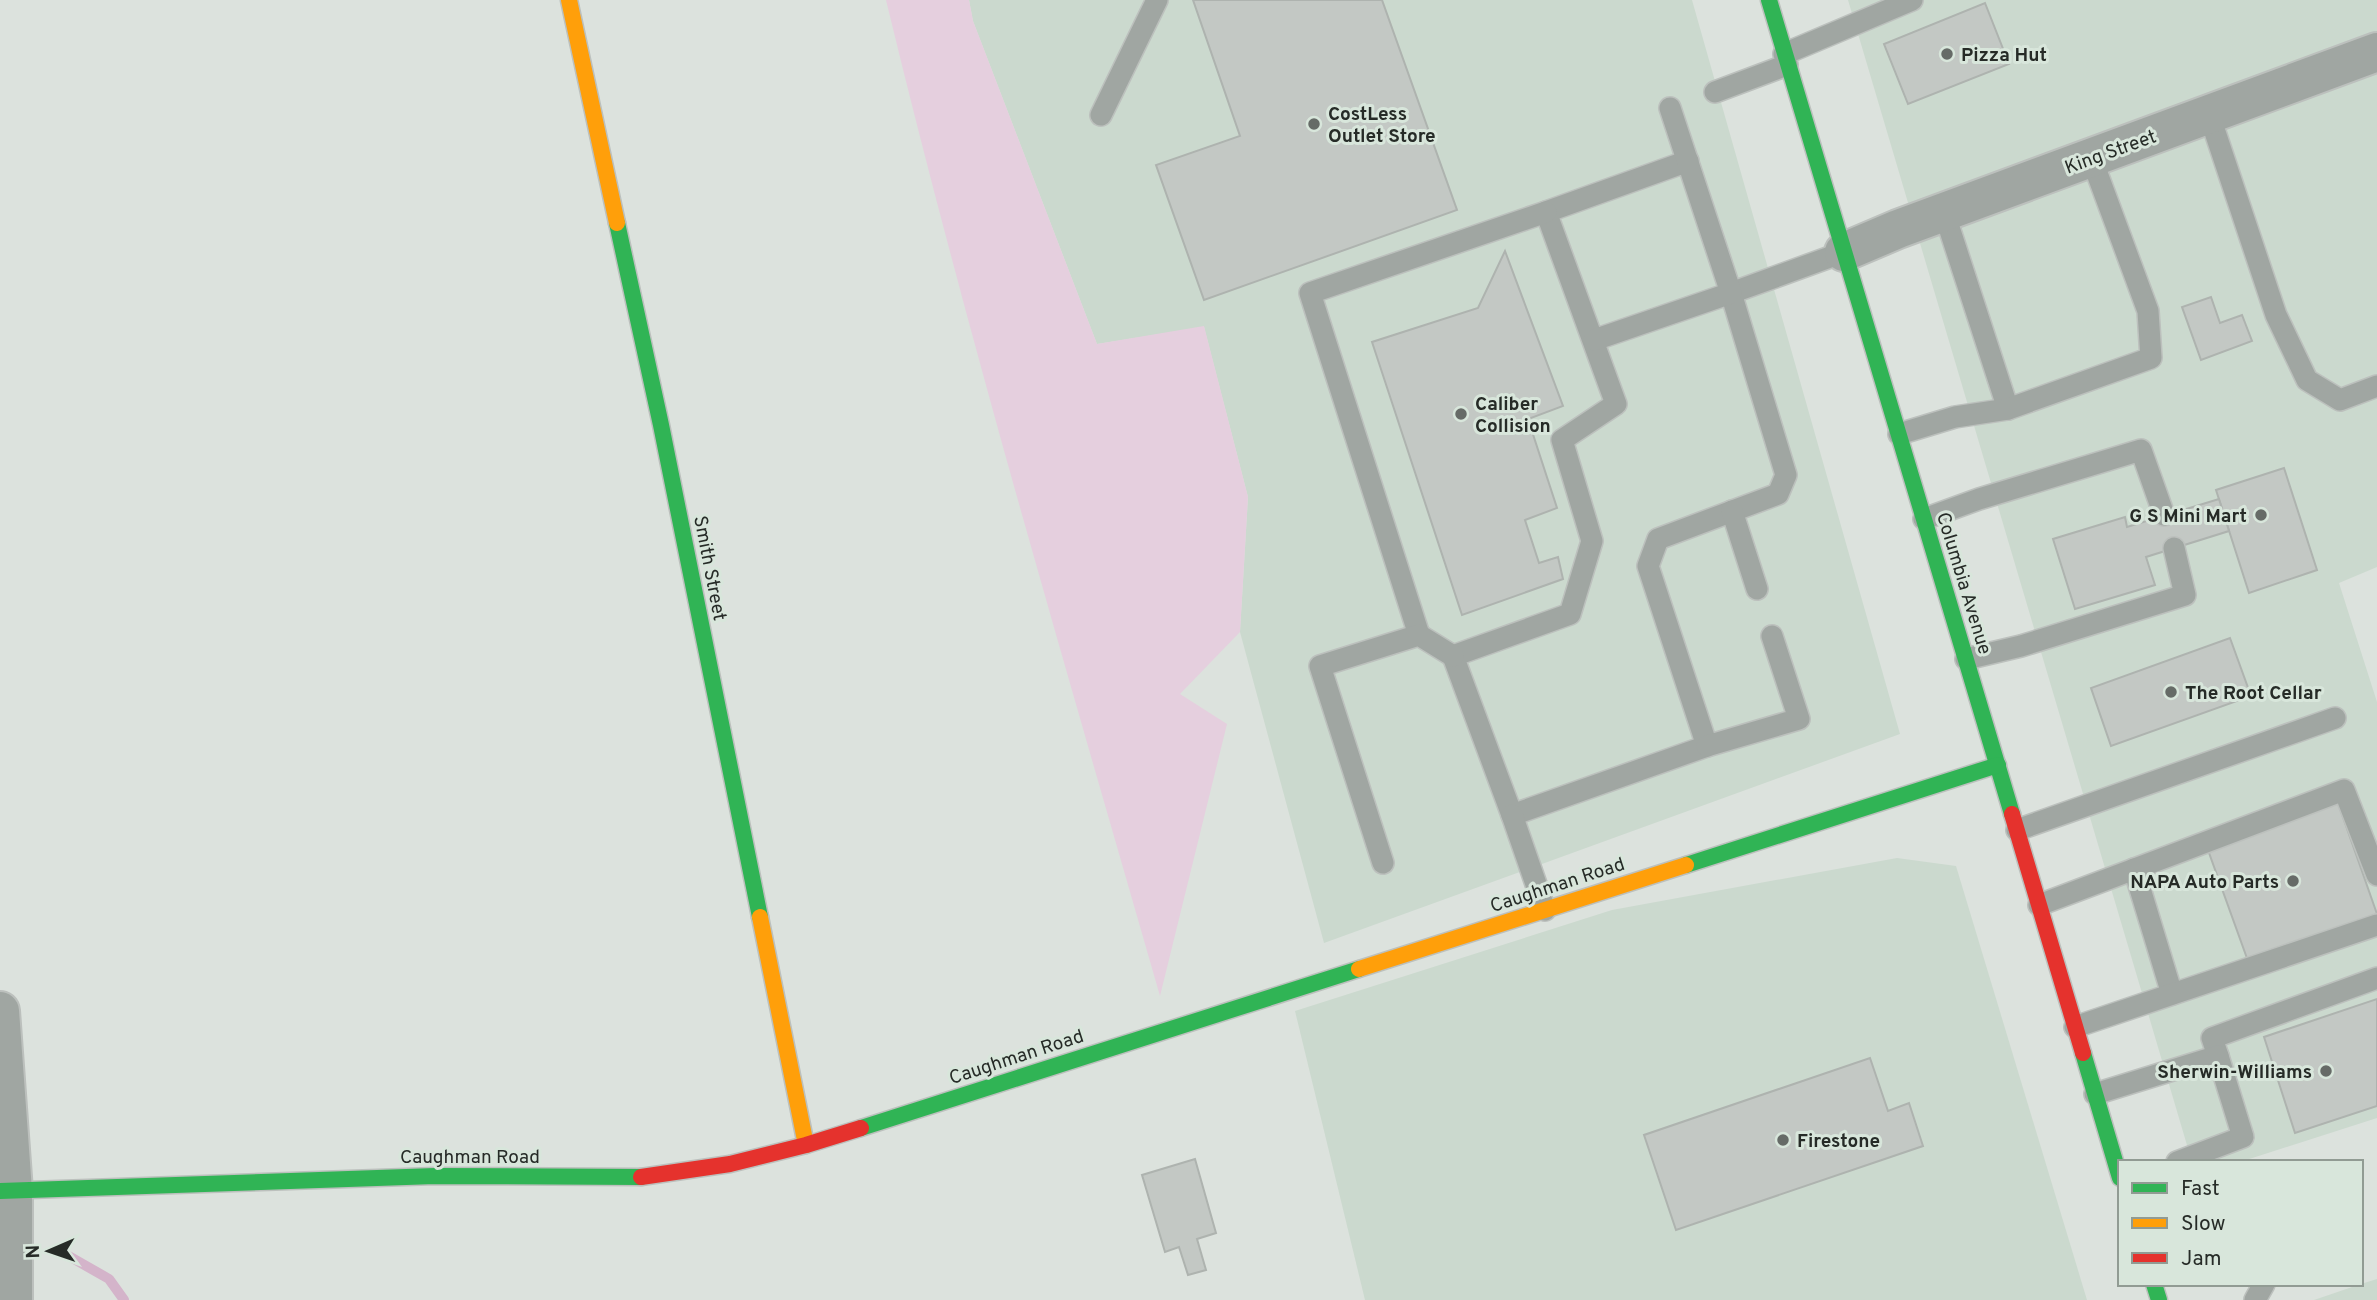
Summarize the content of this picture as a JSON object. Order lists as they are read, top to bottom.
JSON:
{
  "streets": {
    "street": [
      "King Street",
      "Smith Street",
      "Columbia Avenue",
      "Caughman Road"
    ]
  },
  "crossings": [
    ["King Street", "Columbia Avenue"],
    ["Smith Street", "Caughman Road"],
    ["Columbia Avenue", "Caughman Road"]
  ],
  "places": [
    "Pizza Hut",
    "CostLess Outlet Store",
    "Caliber Collision",
    "G S Mini Mart",
    "The Root Cellar",
    "NAPA Auto Parts",
    "Sherwin-Williams",
    "Firestone"
  ],
  "legend": ["Fast", "Slow", "Jam"],
  "north": "left"
}
